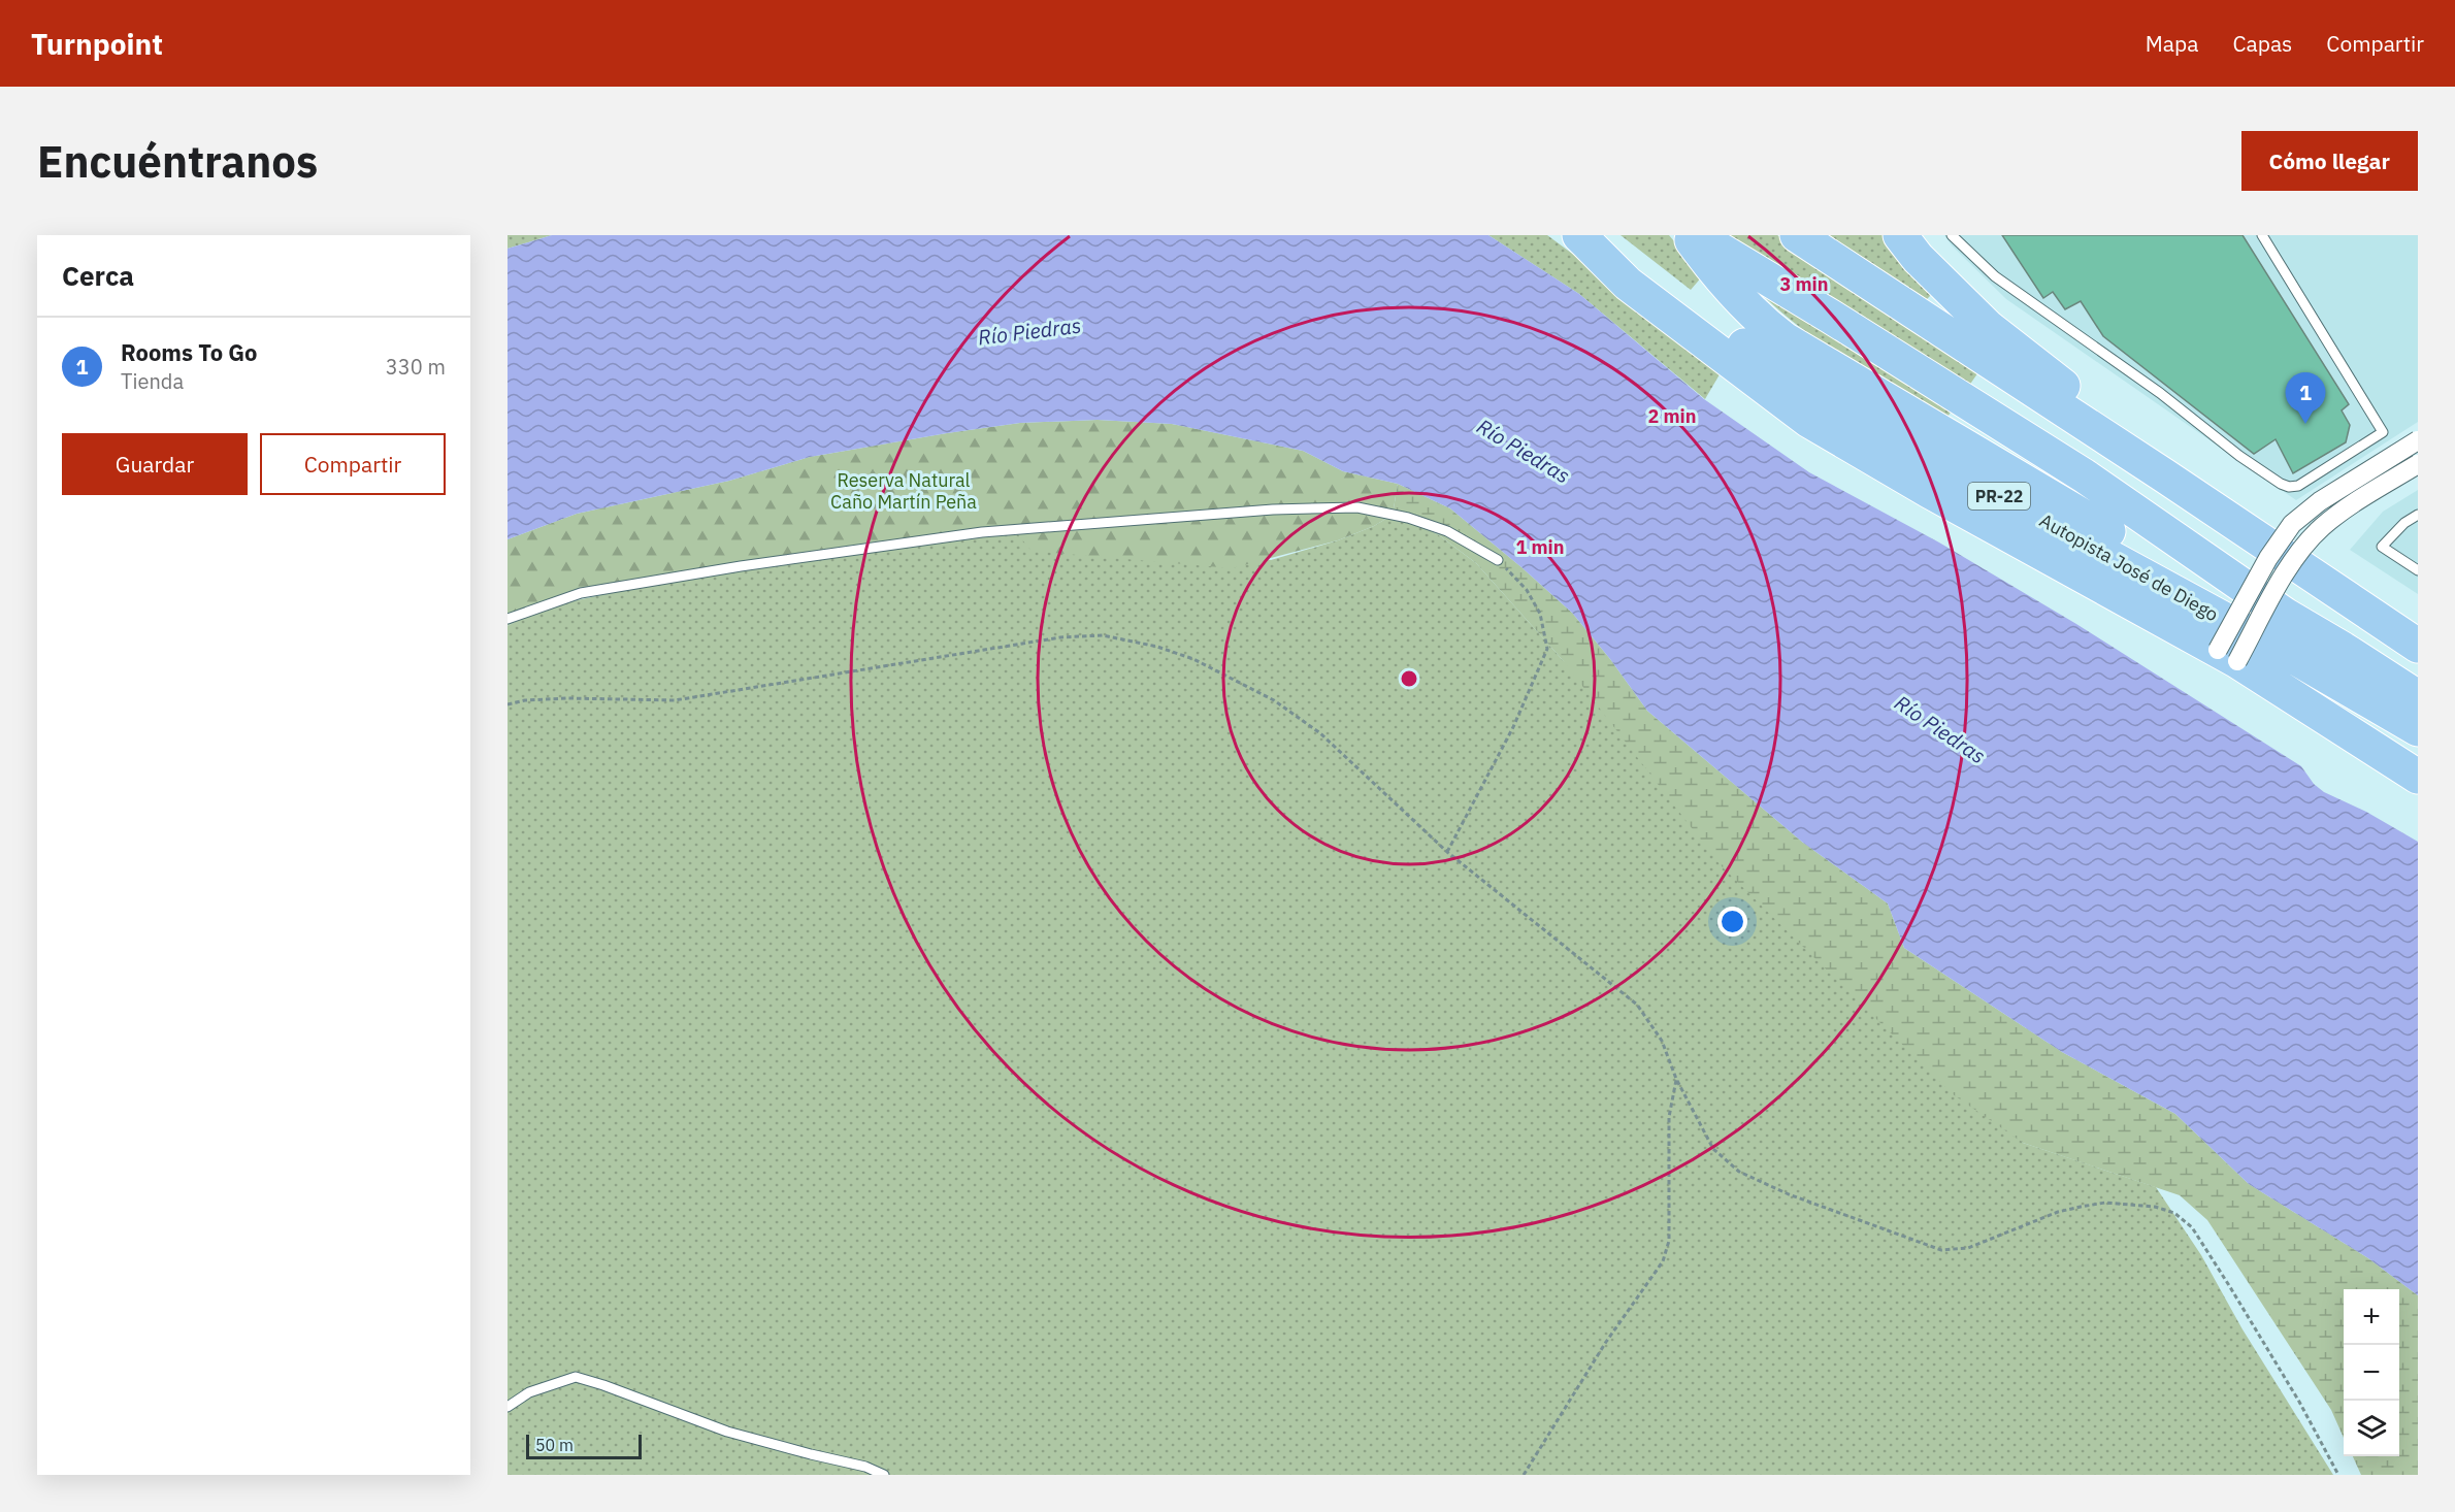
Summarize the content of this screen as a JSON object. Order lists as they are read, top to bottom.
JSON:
{
  "streets": {
    "highway": ["PR-22", "Autopista José de Diego"]
  },
  "water": ["Río Piedras"],
  "parks": ["Reserva Natural Caño Martín Peña"],
  "scale_bar": "50 m",
  "page": {
    "header": "Turnpoint",
    "nav": ["Mapa", "Capas", "Compartir"],
    "buttons": [
      "Cómo llegar",
      ["Guardar", "Compartir"]
    ],
    "title": "Encuéntranos",
    "heading": "Cerca",
    "list": [
      {
        "mark": "1",
        "name": "Rooms To Go",
        "note": "Tienda",
        "value": "330 m"
      }
    ],
    "pins": "1",
    "map_buttons": ["+", "−"],
    "scale": "50 m"
  },
  "rings": ["3 min", "2 min", "1 min"]
}
